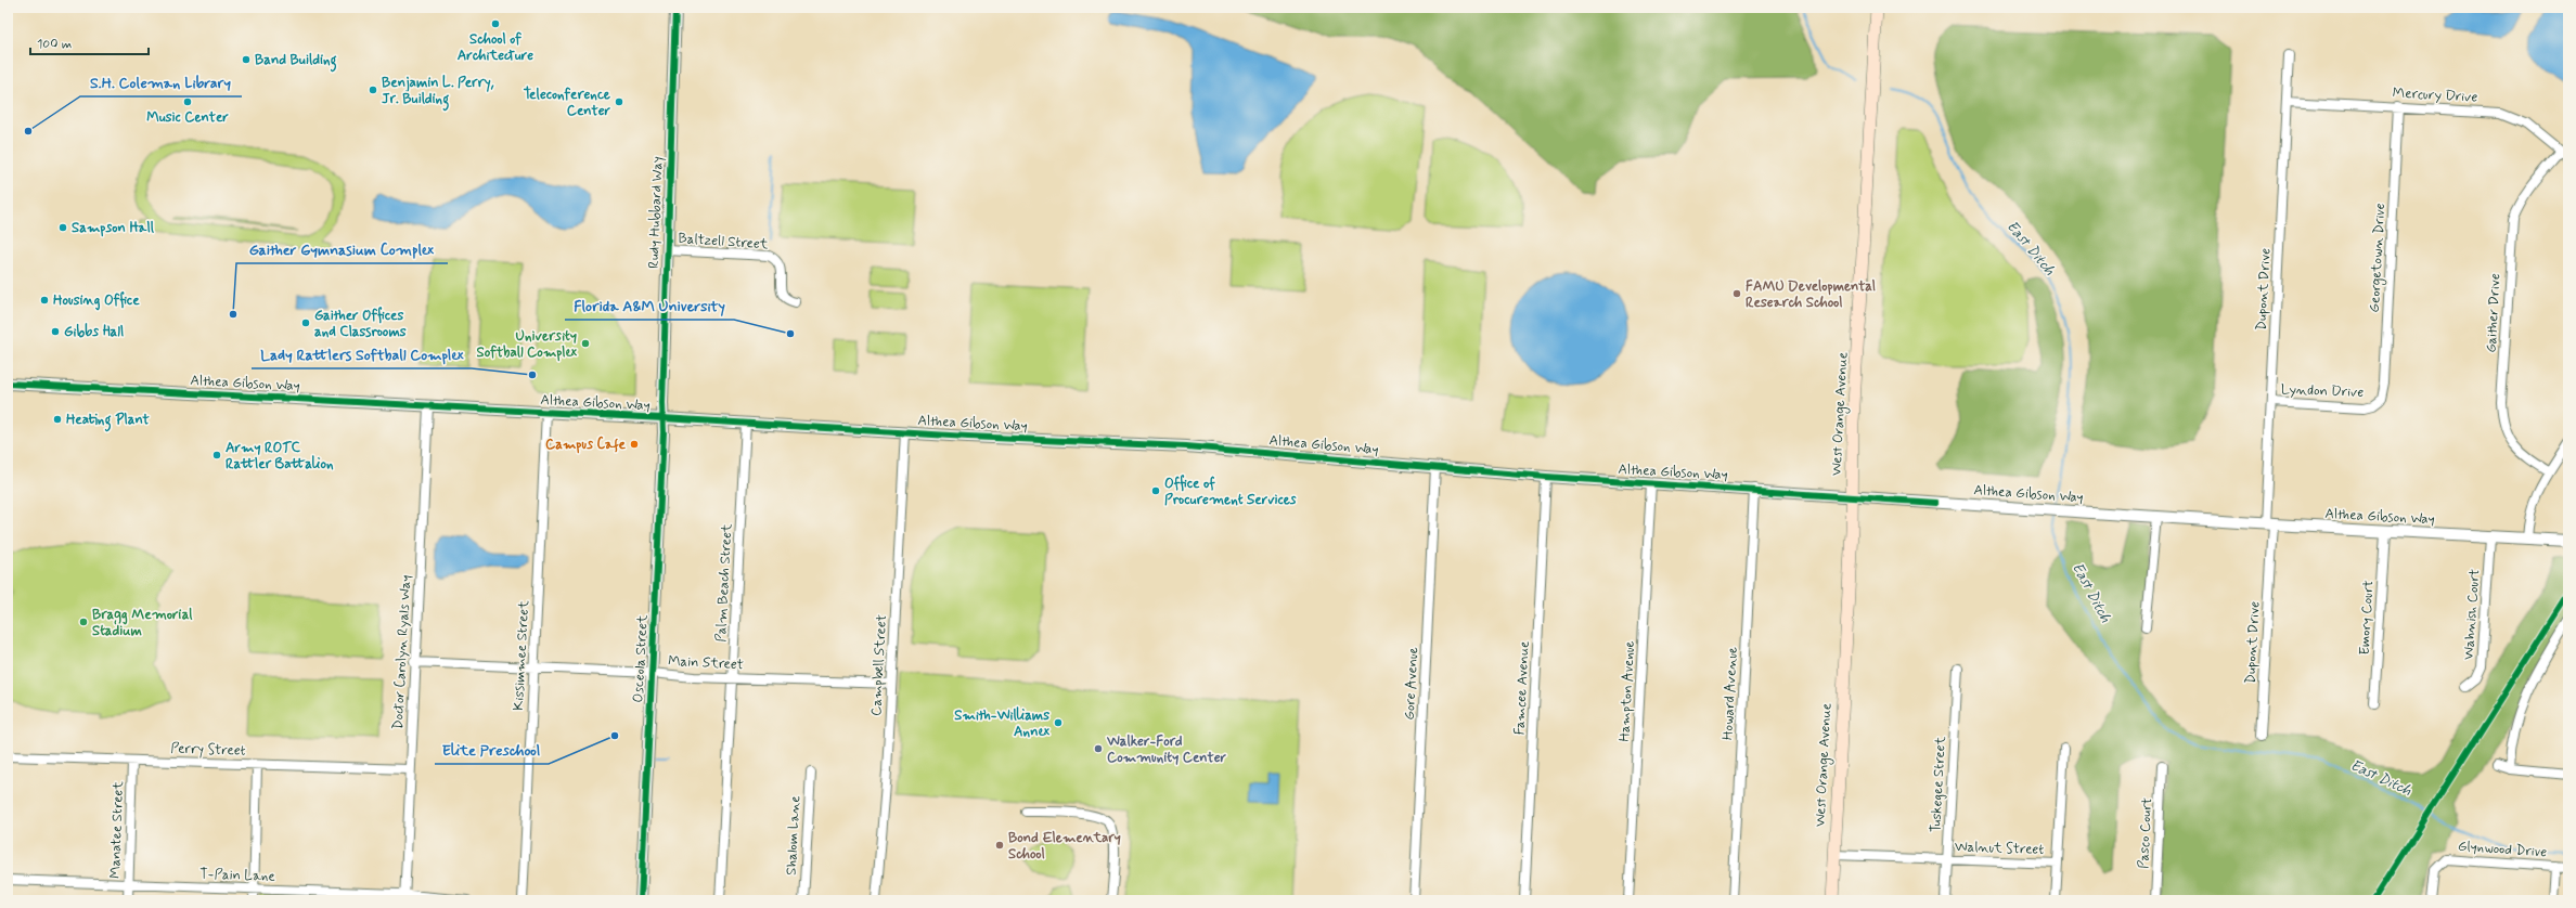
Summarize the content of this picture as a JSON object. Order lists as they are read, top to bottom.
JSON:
{
  "streets": {
    "main road": ["West Orange Avenue"],
    "street": [
      "Mercury Drive",
      "Rudy Hubbard Way",
      "Baltzell Street",
      "Georgetown Drive",
      "Dupont Drive",
      "Gaither Drive",
      "Althea Gibson Way",
      "Lyndon Drive",
      "Palm Beach Street",
      "Wahnish Court",
      "Emory Court",
      "Doctor Carolyn Ryals Way",
      "Kissimmee Street",
      "Osceola Street",
      "Main Street",
      "Campbell Street",
      "Gore Avenue",
      "Famcee Avenue",
      "Hampton Avenue",
      "Howard Avenue",
      "Perry Street",
      "Tuskegee Street",
      "Manatee Street",
      "Pasco Court",
      "Shalom Lane",
      "Walnut Street",
      "Glynwood Drive",
      "T-Pain Lane"
    ]
  },
  "crossings": [
    ["Mercury Drive", "Georgetown Drive"],
    ["Mercury Drive", "Dupont Drive"],
    ["Mercury Drive", "Gaither Drive"],
    ["Rudy Hubbard Way", "Baltzell Street"],
    ["Rudy Hubbard Way", "Althea Gibson Way"],
    ["Rudy Hubbard Way", "Osceola Street"],
    ["Georgetown Drive", "Lyndon Drive"],
    ["Dupont Drive", "Althea Gibson Way"],
    ["Dupont Drive", "Lyndon Drive"],
    ["Althea Gibson Way", "West Orange Avenue"],
    ["Althea Gibson Way", "Palm Beach Street"],
    ["Althea Gibson Way", "Wahnish Court"],
    ["Althea Gibson Way", "Emory Court"],
    ["Althea Gibson Way", "Doctor Carolyn Ryals Way"],
    ["Althea Gibson Way", "Kissimmee Street"],
    ["Althea Gibson Way", "Osceola Street"],
    ["Althea Gibson Way", "Campbell Street"],
    ["Althea Gibson Way", "Gore Avenue"],
    ["Althea Gibson Way", "Famcee Avenue"],
    ["Althea Gibson Way", "Hampton Avenue"],
    ["Althea Gibson Way", "Howard Avenue"],
    ["West Orange Avenue", "Walnut Street"],
    ["Palm Beach Street", "Main Street"],
    ["Doctor Carolyn Ryals Way", "Main Street"],
    ["Doctor Carolyn Ryals Way", "Perry Street"],
    ["Doctor Carolyn Ryals Way", "T-Pain Lane"],
    ["Kissimmee Street", "Main Street"],
    ["Osceola Street", "Main Street"],
    ["Main Street", "Campbell Street"],
    ["Perry Street", "Manatee Street"],
    ["Tuskegee Street", "Walnut Street"],
    ["Manatee Street", "T-Pain Lane"]
  ],
  "water": ["East Ditch"],
  "places": [
    "School of Architecture",
    "Band Building",
    "Benjamin L. Perry, Jr. Building",
    "Music Center",
    "Teleconference Center",
    "S.H. Coleman Library",
    "Sampson Hall",
    "FAMU Developmental Research School",
    "Housing Office",
    "Gaither Gymnasium Complex",
    "Gaither Offices and Classrooms",
    "Gibbs Hall",
    "Florida A&M University",
    "University Softball Complex",
    "Lady Rattlers Softball Complex",
    "Heating Plant",
    "Campus Cafe",
    "Army ROTC Rattler Battalion",
    "Office of Procurement Services",
    "Bragg Memorial Stadium",
    "Smith-Williams Annex",
    "Elite Preschool",
    "Walker-Ford Community Center",
    "Bond Elementary School"
  ],
  "scale_bar": "100 m"
}
